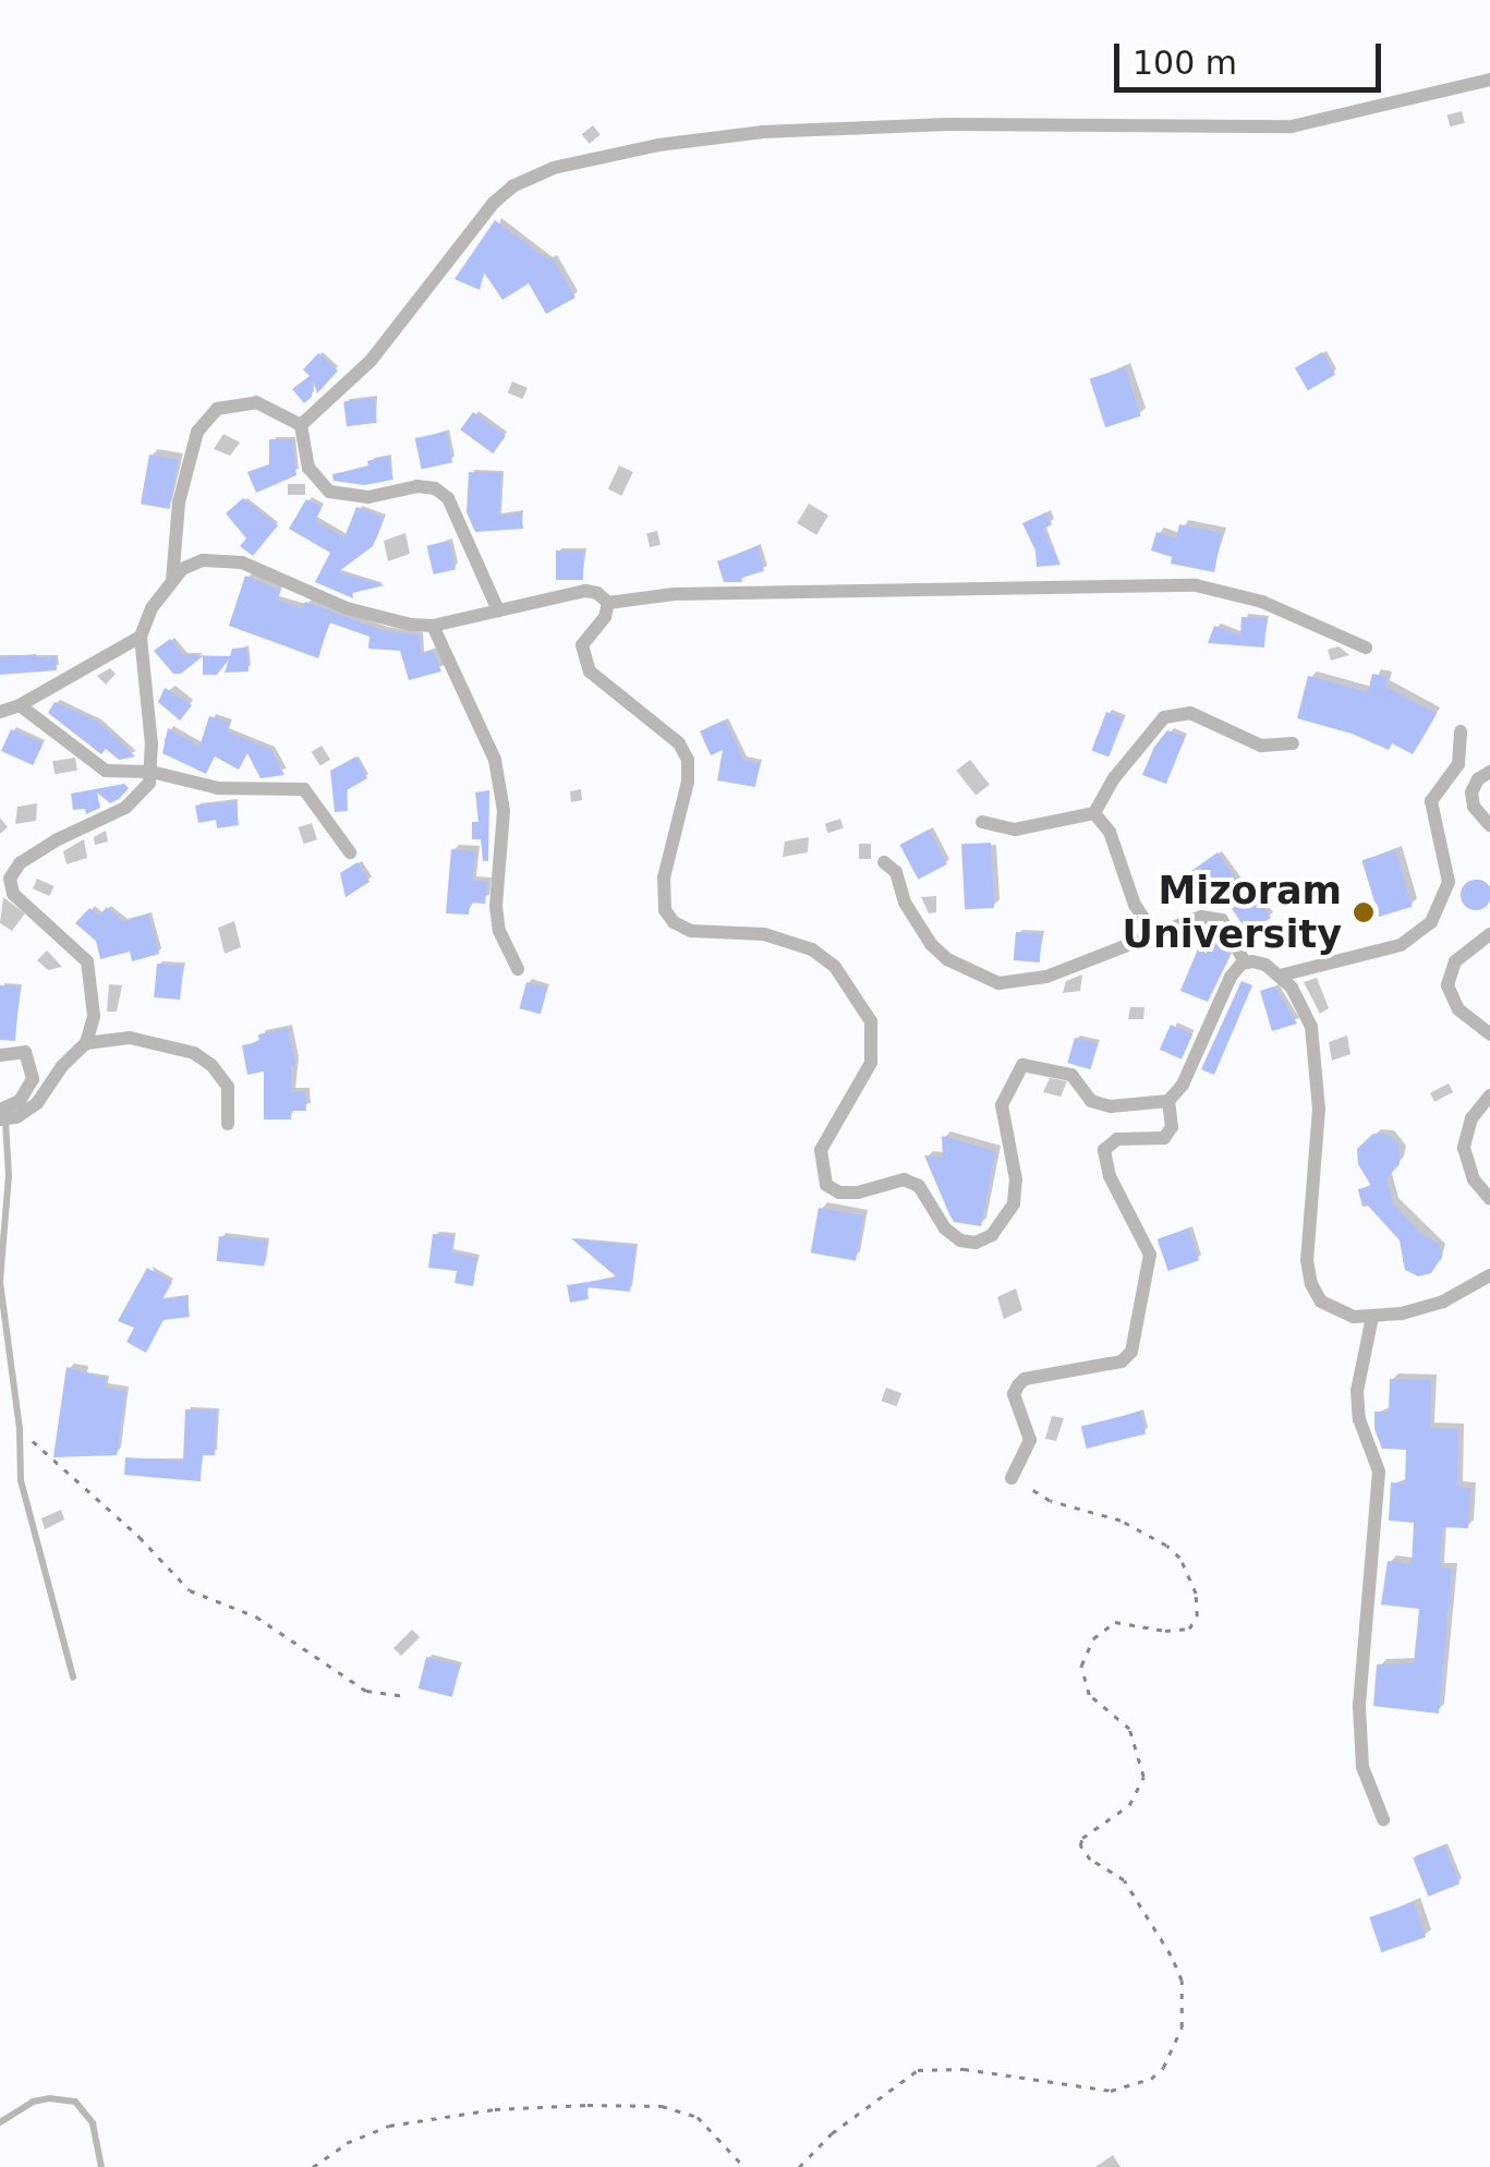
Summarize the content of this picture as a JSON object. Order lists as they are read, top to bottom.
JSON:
{
  "places": ["Mizoram University"],
  "scale_bar": "100 m"
}
